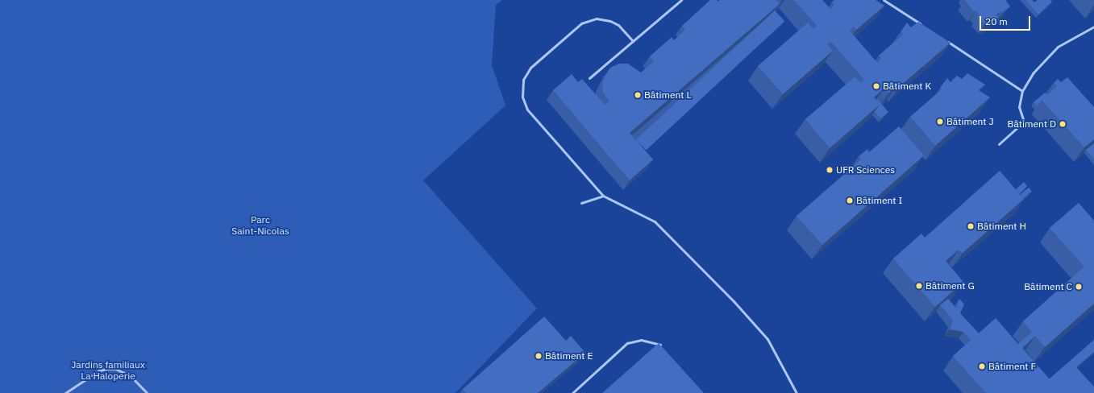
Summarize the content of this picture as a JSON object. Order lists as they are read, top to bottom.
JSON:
{
  "parks": ["Parc Saint-Nicolas", "Jardins familiaux La Haloperie"],
  "places": [
    "Bâtiment K",
    "Bâtiment L",
    "Bâtiment J",
    "Bâtiment D",
    "UFR Sciences",
    "Bâtiment I",
    "Bâtiment H",
    "Bâtiment G",
    "Bâtiment C",
    "Bâtiment E",
    "Bâtiment F"
  ],
  "scale_bar": "20 m"
}
